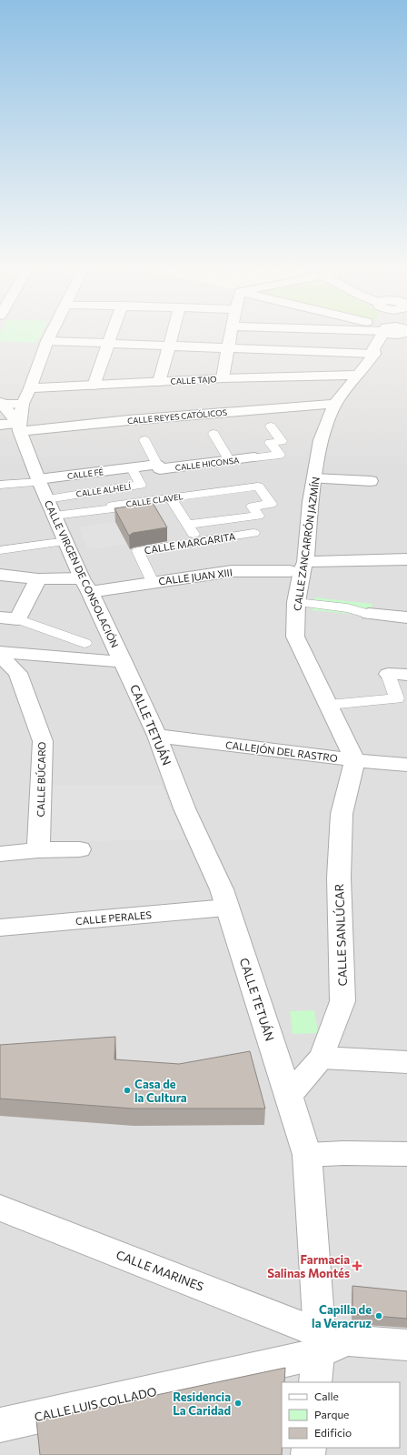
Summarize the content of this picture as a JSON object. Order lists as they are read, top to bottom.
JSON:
{
  "streets": {
    "street": [
      "CALLE TAJO",
      "CALLE REYES CATÓLICOS",
      "CALLE HICONSA",
      "CALLE FÉ",
      "CALLE ALHELÍ",
      "CALLE CLAVEL",
      "CALLE MARGARITA",
      "CALLE ZANCARRÓN JAZMÍN",
      "CALLE VIRGEN DE CONSOLACIÓN",
      "CALLE JUAN XIII",
      "CALLE TETUÁN",
      "CALLEJÓN DEL RASTRO",
      "CALLE BÚCARO",
      "CALLE PERALES",
      "CALLE SANLÚCAR",
      "CALLE MARINES",
      "CALLE LUIS COLLADO"
    ]
  },
  "crossings": [
    ["CALLE TAJO", "CALLE ZANCARRÓN JAZMÍN"],
    ["CALLE REYES CATÓLICOS", "CALLE ZANCARRÓN JAZMÍN"],
    ["CALLE REYES CATÓLICOS", "CALLE VIRGEN DE CONSOLACIÓN"],
    ["CALLE HICONSA", "CALLE FÉ"],
    ["CALLE HICONSA", "CALLE ALHELÍ"],
    ["CALLE FÉ", "CALLE ALHELÍ"],
    ["CALLE FÉ", "CALLE VIRGEN DE CONSOLACIÓN"],
    ["CALLE ALHELÍ", "CALLE VIRGEN DE CONSOLACIÓN"],
    ["CALLE CLAVEL", "CALLE VIRGEN DE CONSOLACIÓN"],
    ["CALLE MARGARITA", "CALLE JUAN XIII"],
    ["CALLE ZANCARRÓN JAZMÍN", "CALLE JUAN XIII"],
    ["CALLE ZANCARRÓN JAZMÍN", "CALLEJÓN DEL RASTRO"],
    ["CALLE ZANCARRÓN JAZMÍN", "CALLE SANLÚCAR"],
    ["CALLE VIRGEN DE CONSOLACIÓN", "CALLE JUAN XIII"],
    ["CALLE VIRGEN DE CONSOLACIÓN", "CALLE TETUÁN"],
    ["CALLE TETUÁN", "CALLEJÓN DEL RASTRO"],
    ["CALLE TETUÁN", "CALLE PERALES"],
    ["CALLE TETUÁN", "CALLE SANLÚCAR"],
    ["CALLE TETUÁN", "CALLE MARINES"],
    ["CALLE TETUÁN", "CALLE LUIS COLLADO"],
    ["CALLEJÓN DEL RASTRO", "CALLE SANLÚCAR"],
    ["CALLE MARINES", "CALLE LUIS COLLADO"]
  ],
  "places": {
    "other": ["Casa de la Cultura", "Capilla de la Veracruz", "Residencia La Caridad"],
    "health": ["Farmacia Salinas Montés"]
  },
  "legend": ["Calle", "Parque", "Edificio"]
}
